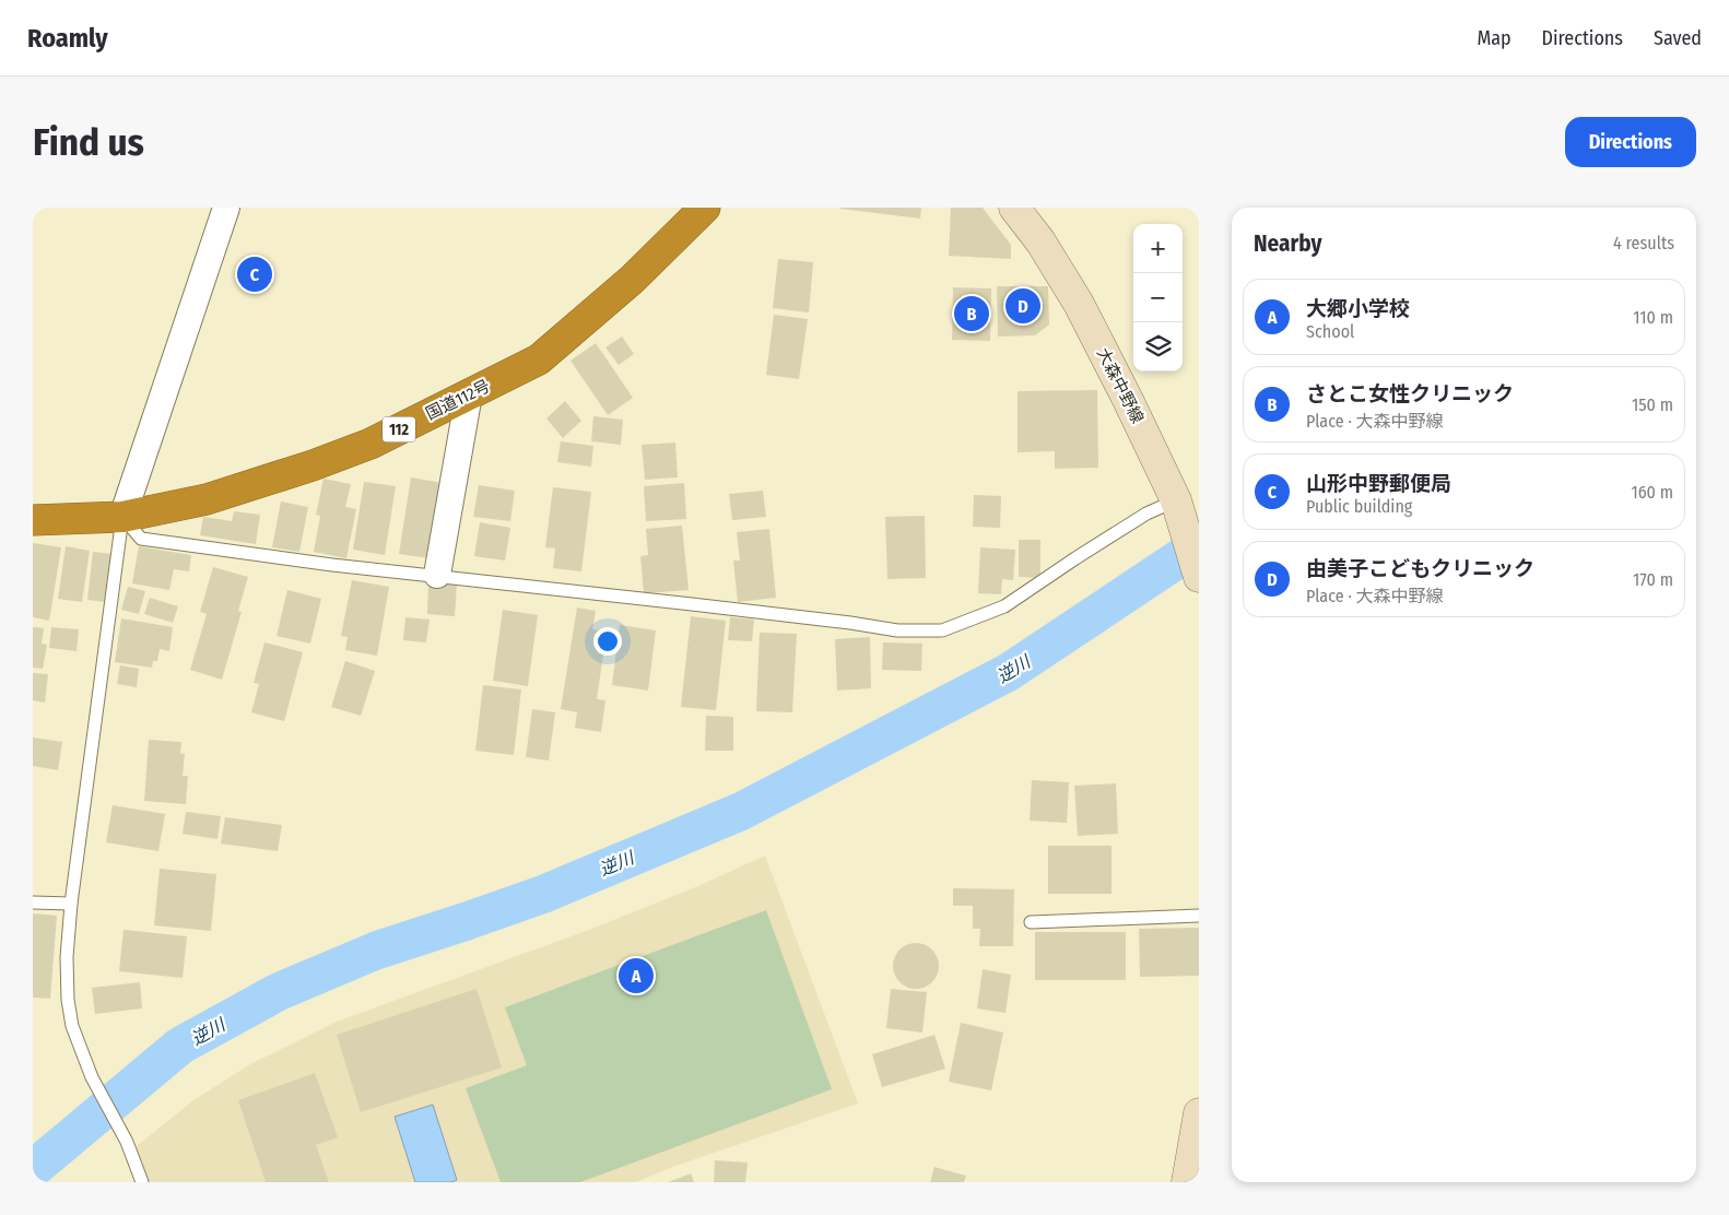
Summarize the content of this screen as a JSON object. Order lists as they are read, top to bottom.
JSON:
{
  "streets": {
    "highway": ["国道112号", "112"],
    "main road": ["大森中野線"]
  },
  "water": ["逆川"],
  "page": {
    "header": "Roamly",
    "nav": ["Map", "Directions", "Saved"],
    "buttons": "Directions",
    "title": "Find us",
    "heading": ["Nearby", "4 results"],
    "map_buttons": ["+", "−"],
    "pins": [
      "C",
      "D",
      "B",
      "A"
    ],
    "list": [
      {
        "mark": "A",
        "name": "大郷小学校",
        "note": "School",
        "value": "110 m"
      },
      {
        "mark": "B",
        "name": "さとこ女性クリニック",
        "note": "Place · 大森中野線",
        "value": "150 m"
      },
      {
        "mark": "C",
        "name": "山形中野郵便局",
        "note": "Public building",
        "value": "160 m"
      },
      {
        "mark": "D",
        "name": "由美子こどもクリニック",
        "note": "Place · 大森中野線",
        "value": "170 m"
      }
    ]
  }
}
